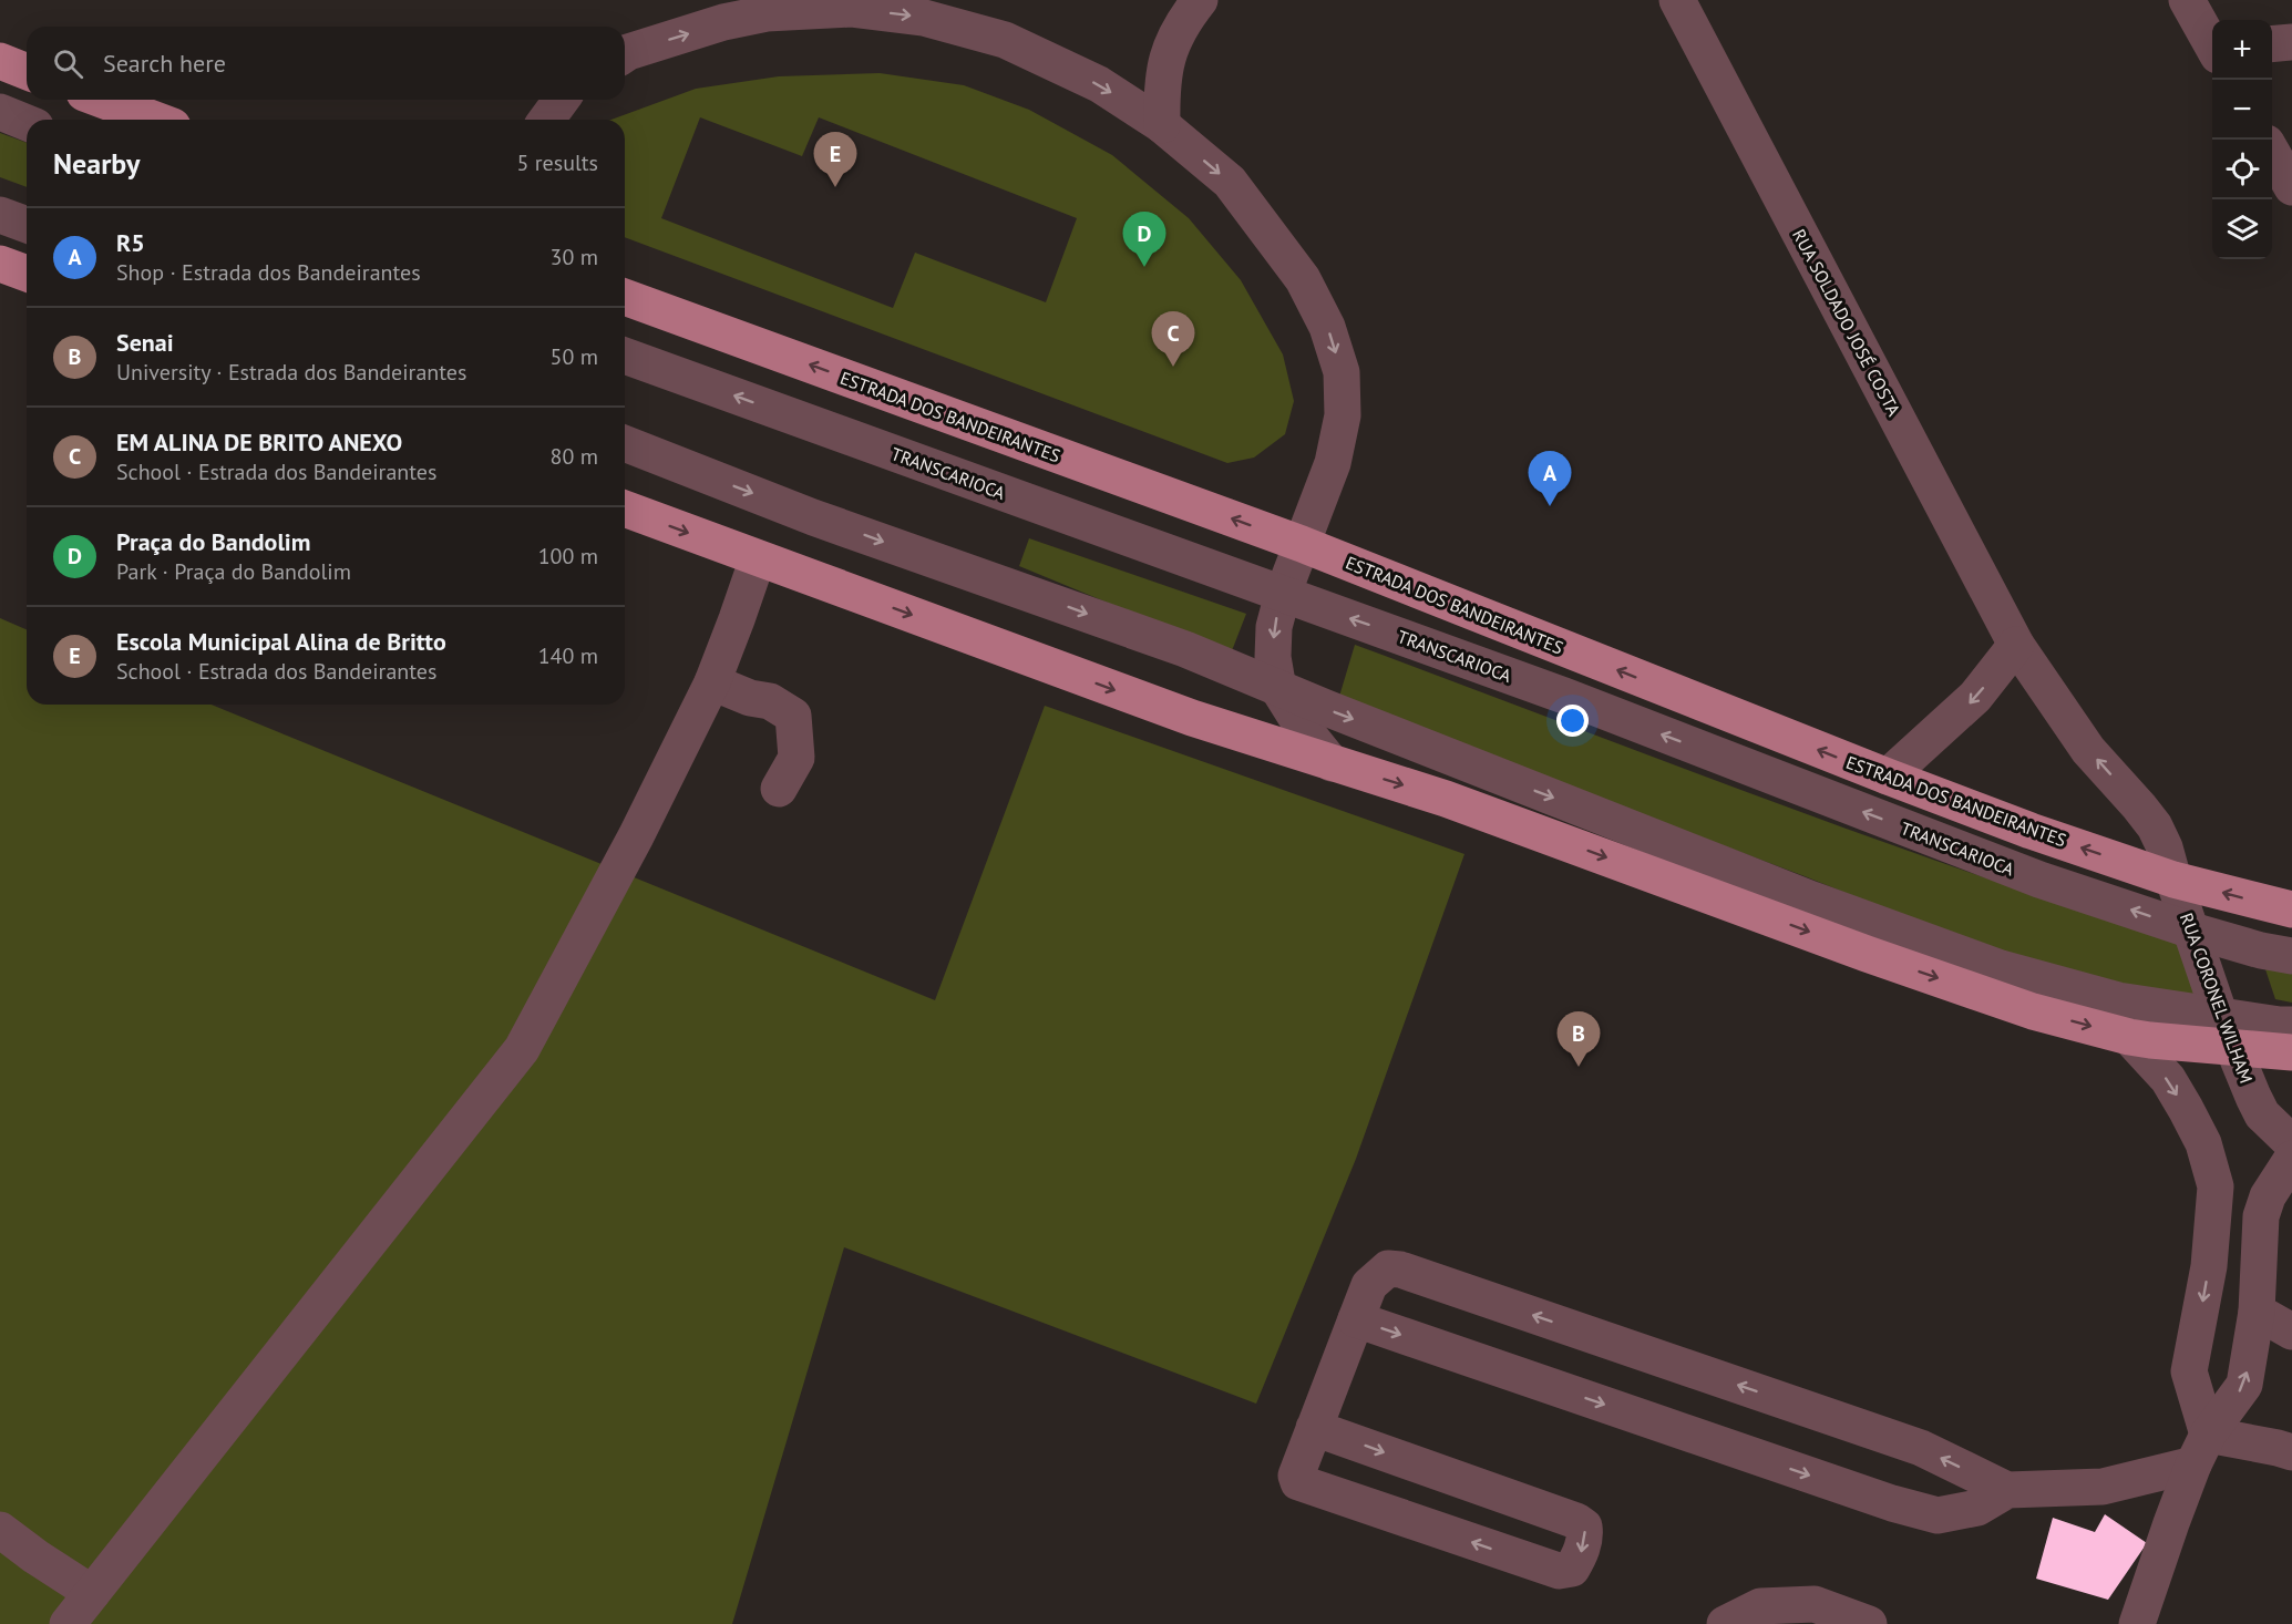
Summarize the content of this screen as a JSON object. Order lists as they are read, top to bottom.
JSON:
{
  "streets": {
    "main road": ["ESTRADA DOS BANDEIRANTES"],
    "street": ["RUA SOLDADO JOSÉ COSTA", "TRANSCARIOCA", "RUA CORONEL WILHAM"]
  },
  "crossings": [
    ["RUA SOLDADO JOSÉ COSTA", "ESTRADA DOS BANDEIRANTES"],
    ["RUA SOLDADO JOSÉ COSTA", "RUA CORONEL WILHAM"],
    ["ESTRADA DOS BANDEIRANTES", "RUA CORONEL WILHAM"],
    ["TRANSCARIOCA", "RUA CORONEL WILHAM"]
  ],
  "page": {
    "map_buttons": ["+", "−"],
    "search": "Search here",
    "heading": ["Nearby", "5 results"],
    "pins": [
      "E",
      "D",
      "C",
      "A",
      "B"
    ],
    "list": [
      {
        "mark": "A",
        "name": "R5",
        "note": "Shop · Estrada dos Bandeirantes",
        "value": "30 m"
      },
      {
        "mark": "B",
        "name": "Senai",
        "note": "University · Estrada dos Bandeirantes",
        "value": "50 m"
      },
      {
        "mark": "C",
        "name": "EM ALINA DE BRITO ANEXO",
        "note": "School · Estrada dos Bandeirantes",
        "value": "80 m"
      },
      {
        "mark": "D",
        "name": "Praça do Bandolim",
        "note": "Park · Praça do Bandolim",
        "value": "100 m"
      },
      {
        "mark": "E",
        "name": "Escola Municipal Alina de Britto",
        "note": "School · Estrada dos Bandeirantes",
        "value": "140 m"
      }
    ]
  }
}
